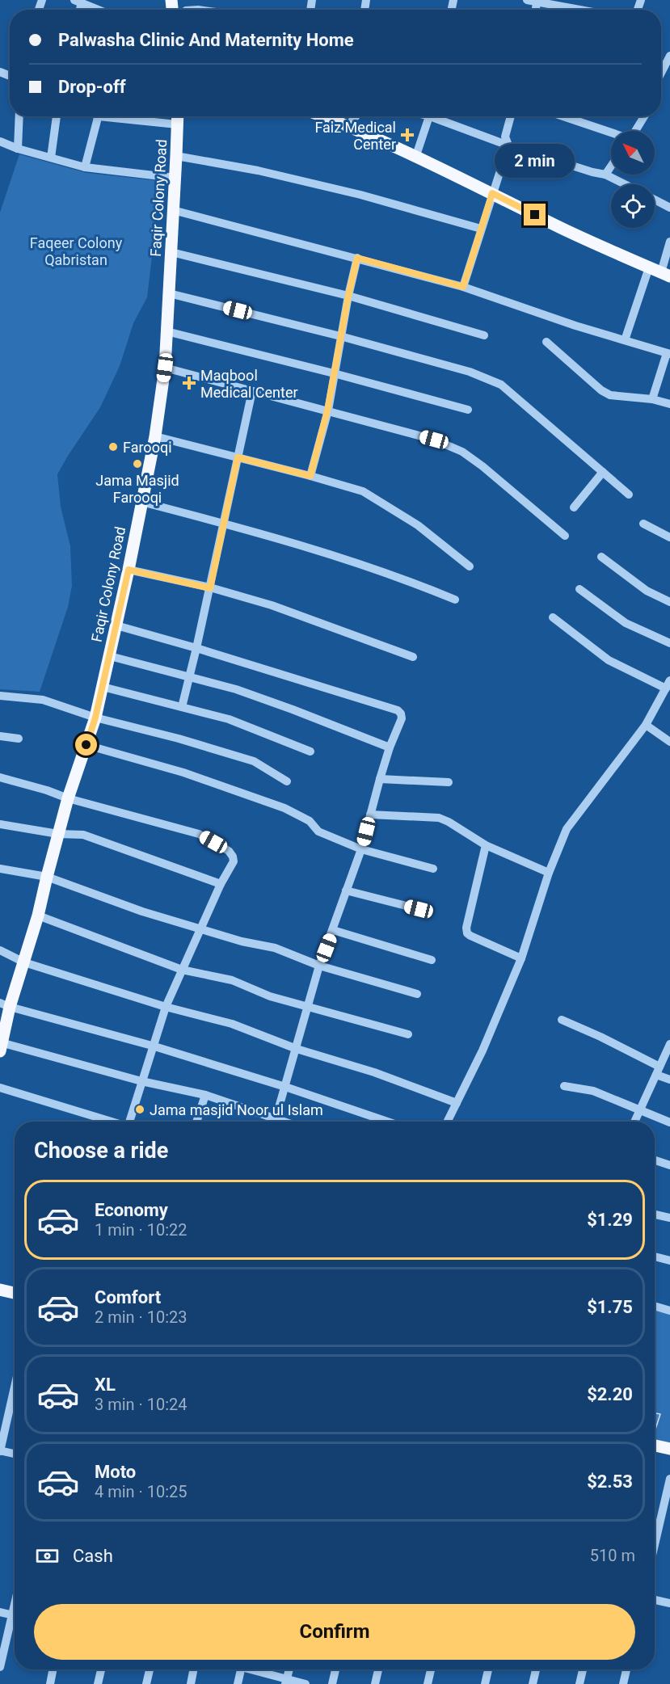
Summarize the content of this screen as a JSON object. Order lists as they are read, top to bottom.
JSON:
{
  "streets": {
    "main road": ["Faqir Colony Road"]
  },
  "parks": ["Faqeer Colony Qabristan"],
  "places": {
    "health": ["Faiz Medical Center", "Maqbool Medical Center"],
    "other": ["Farooqi", "Jama Masjid Farooqi", "Jama masjid Noor ul Islam"]
  },
  "north": "top left",
  "page": {
    "banner": ["Palwasha Clinic And Maternity Home", "Drop-off"],
    "bubble": "2 min",
    "heading": "Choose a ride",
    "list": [
      {
        "name": "Economy",
        "note": "1 min · 10:22",
        "value": "$1.29"
      },
      {
        "name": "Comfort",
        "note": "2 min · 10:23",
        "value": "$1.75"
      },
      {
        "name": "XL",
        "note": "3 min · 10:24",
        "value": "$2.20"
      },
      {
        "name": "Moto",
        "note": "4 min · 10:25",
        "value": "$2.53"
      }
    ],
    "pay": ["Cash", "510 m"],
    "buttons": "Confirm"
  }
}
